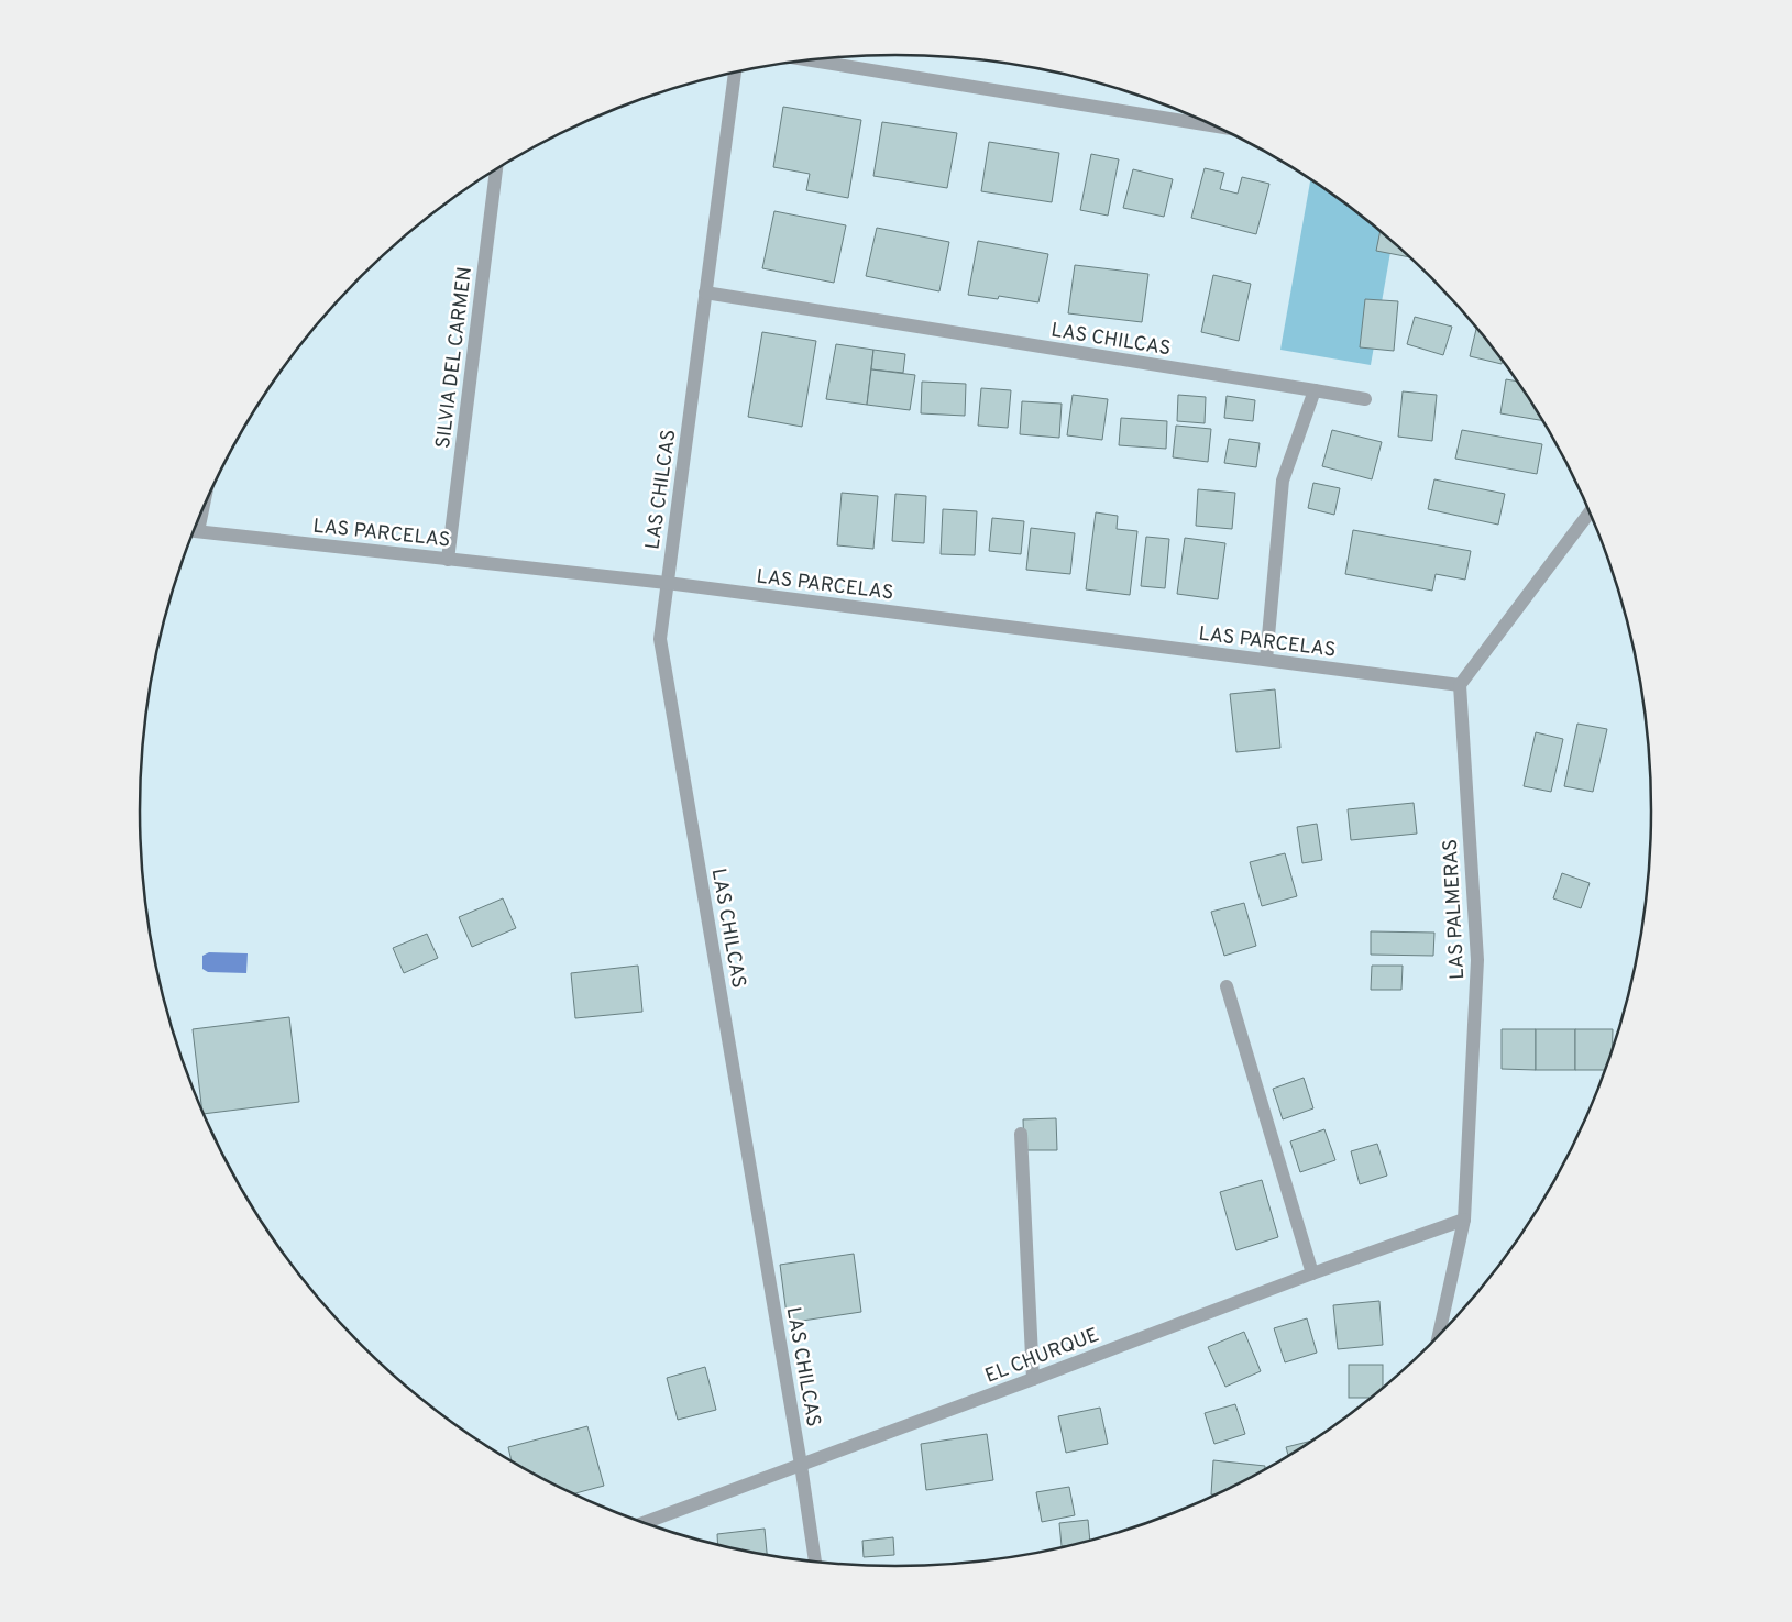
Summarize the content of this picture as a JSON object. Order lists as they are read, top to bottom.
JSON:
{
  "streets": {
    "street": [
      "LAS CHILCAS",
      "SILVIA DEL CARMEN",
      "LAS PARCELAS",
      "LAS PALMERAS",
      "EL CHURQUE"
    ]
  },
  "crossings": [
    ["LAS CHILCAS", "LAS PARCELAS"],
    ["LAS CHILCAS", "EL CHURQUE"],
    ["SILVIA DEL CARMEN", "LAS PARCELAS"],
    ["LAS PARCELAS", "LAS PALMERAS"],
    ["LAS PALMERAS", "EL CHURQUE"]
  ]
}
